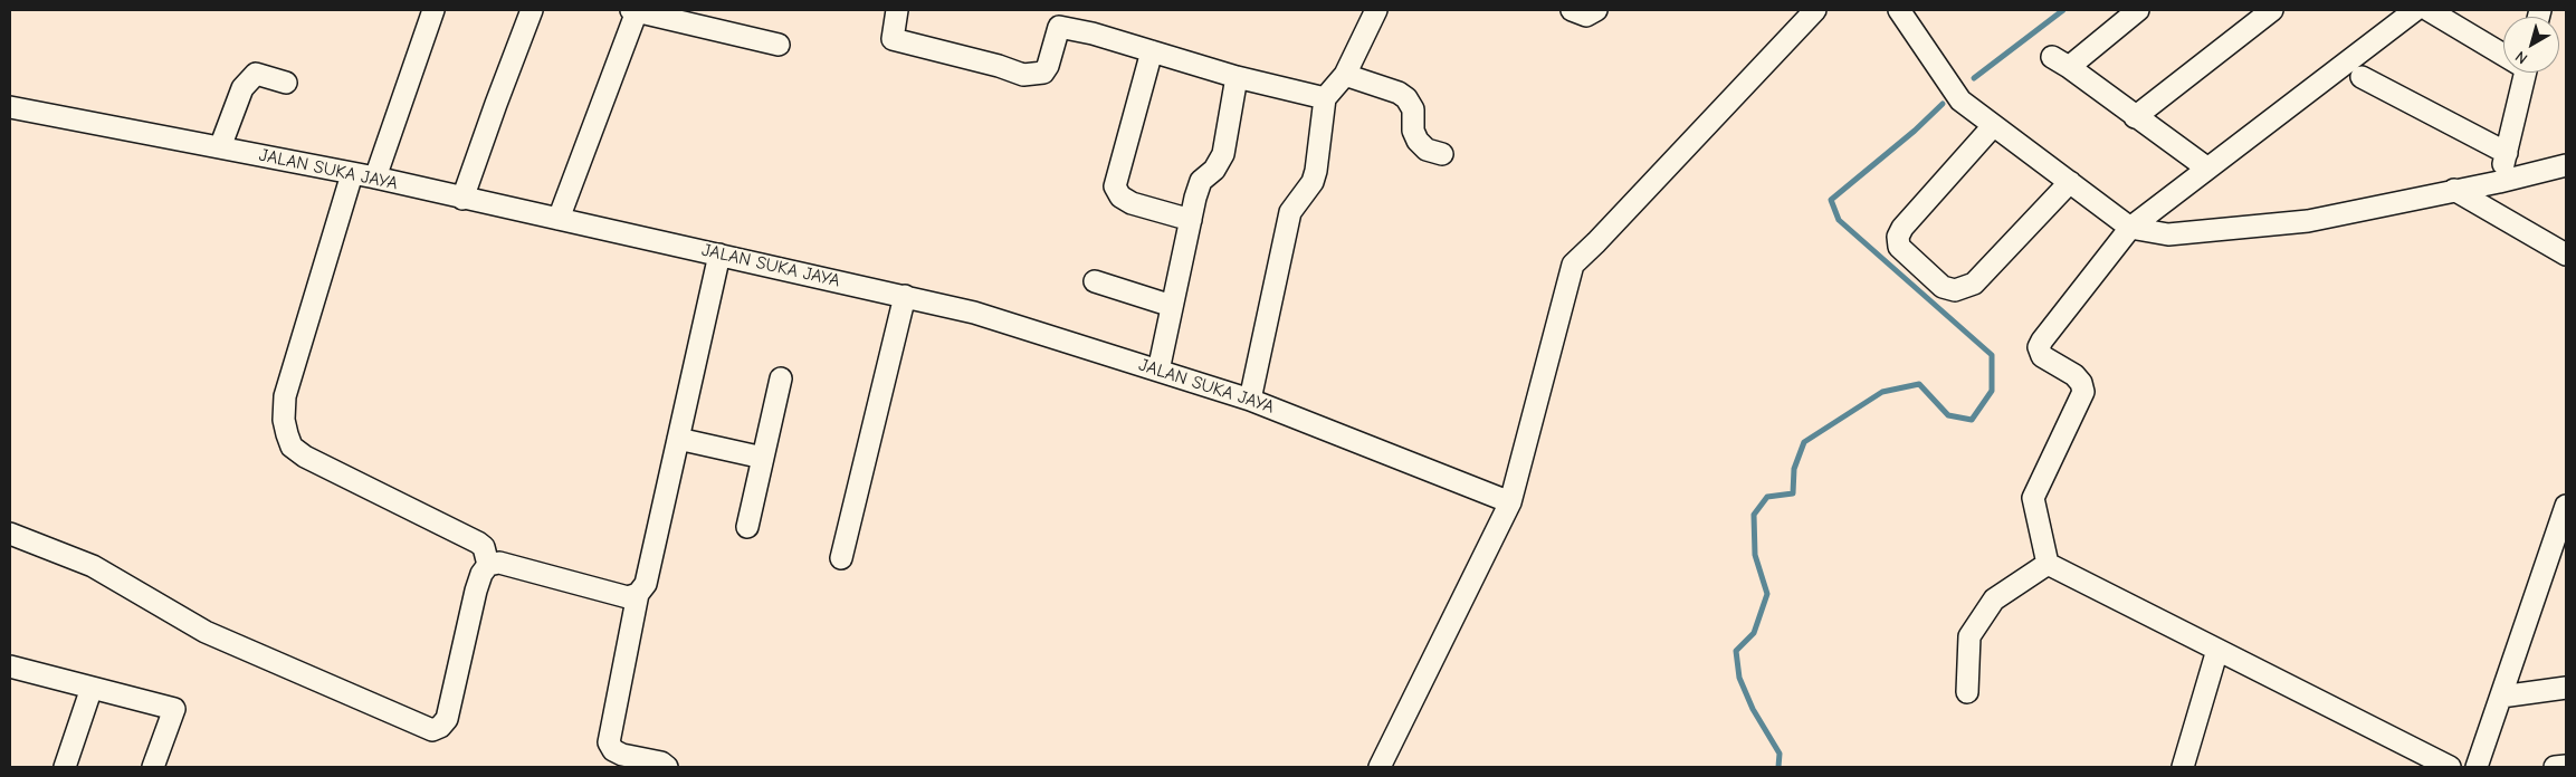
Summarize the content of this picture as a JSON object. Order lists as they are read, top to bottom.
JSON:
{
  "streets": {
    "street": ["JALAN SUKA JAYA"]
  },
  "north": "bottom left"
}
